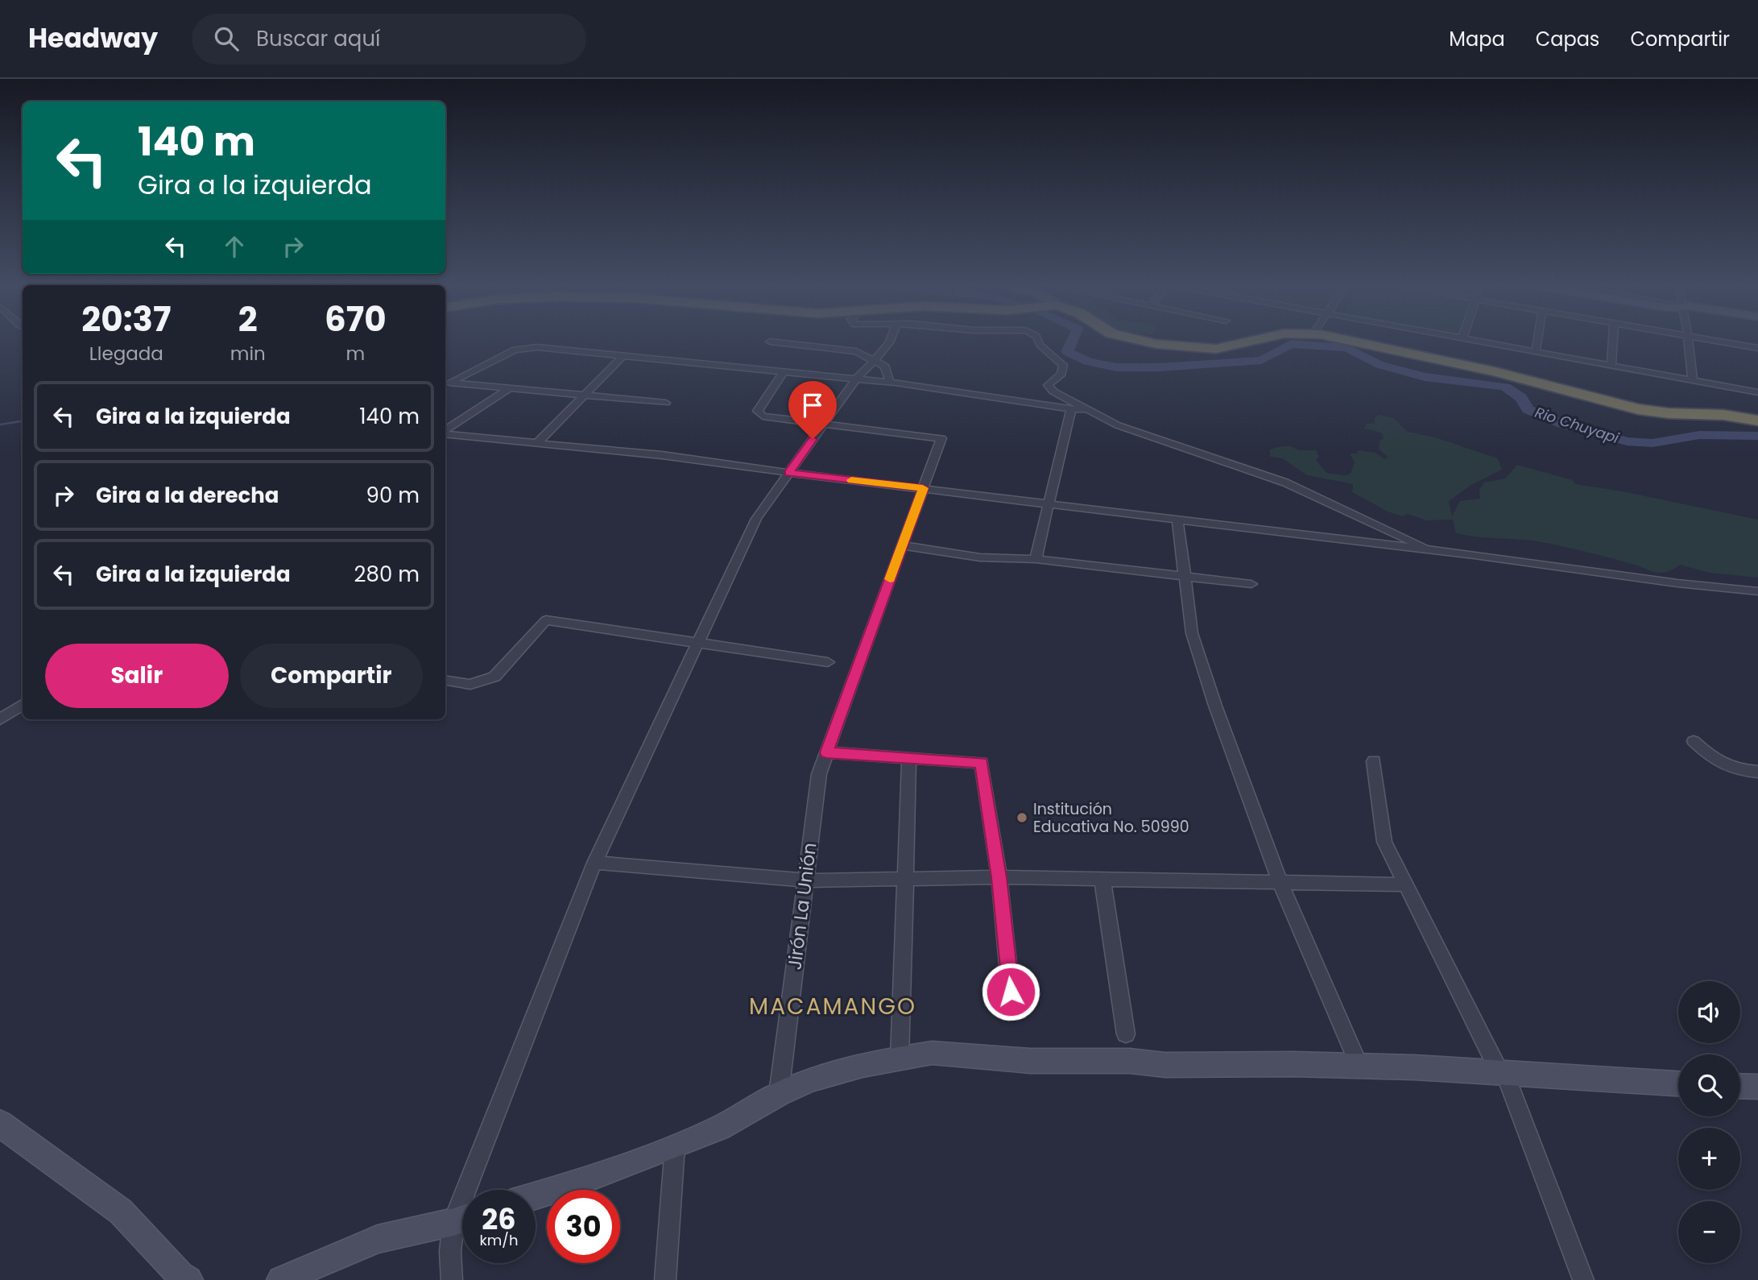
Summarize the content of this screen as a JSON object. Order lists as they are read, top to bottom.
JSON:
{
  "streets": {
    "street": ["Jirón La Unión"]
  },
  "districts": ["MACAMANGO"],
  "water": ["Rio Chuyapi"],
  "places": ["Institución Educativa No. 50990"],
  "page": {
    "header": "Headway",
    "search": "Buscar aquí",
    "nav": ["Mapa", "Capas", "Compartir"],
    "turn": ["140 m", "Gira a la izquierda"],
    "eta": [
      "20:37",
      "Llegada",
      "2",
      "min",
      "670",
      "m"
    ],
    "list": [
      {
        "name": "Gira a la izquierda",
        "value": "140 m"
      },
      {
        "name": "Gira a la derecha",
        "value": "90 m"
      },
      {
        "name": "Gira a la izquierda",
        "value": "280 m"
      }
    ],
    "buttons": ["Salir", "Compartir"],
    "map_buttons": ["+", "−"],
    "speed": "26 km/h",
    "limit": "30"
  }
}
